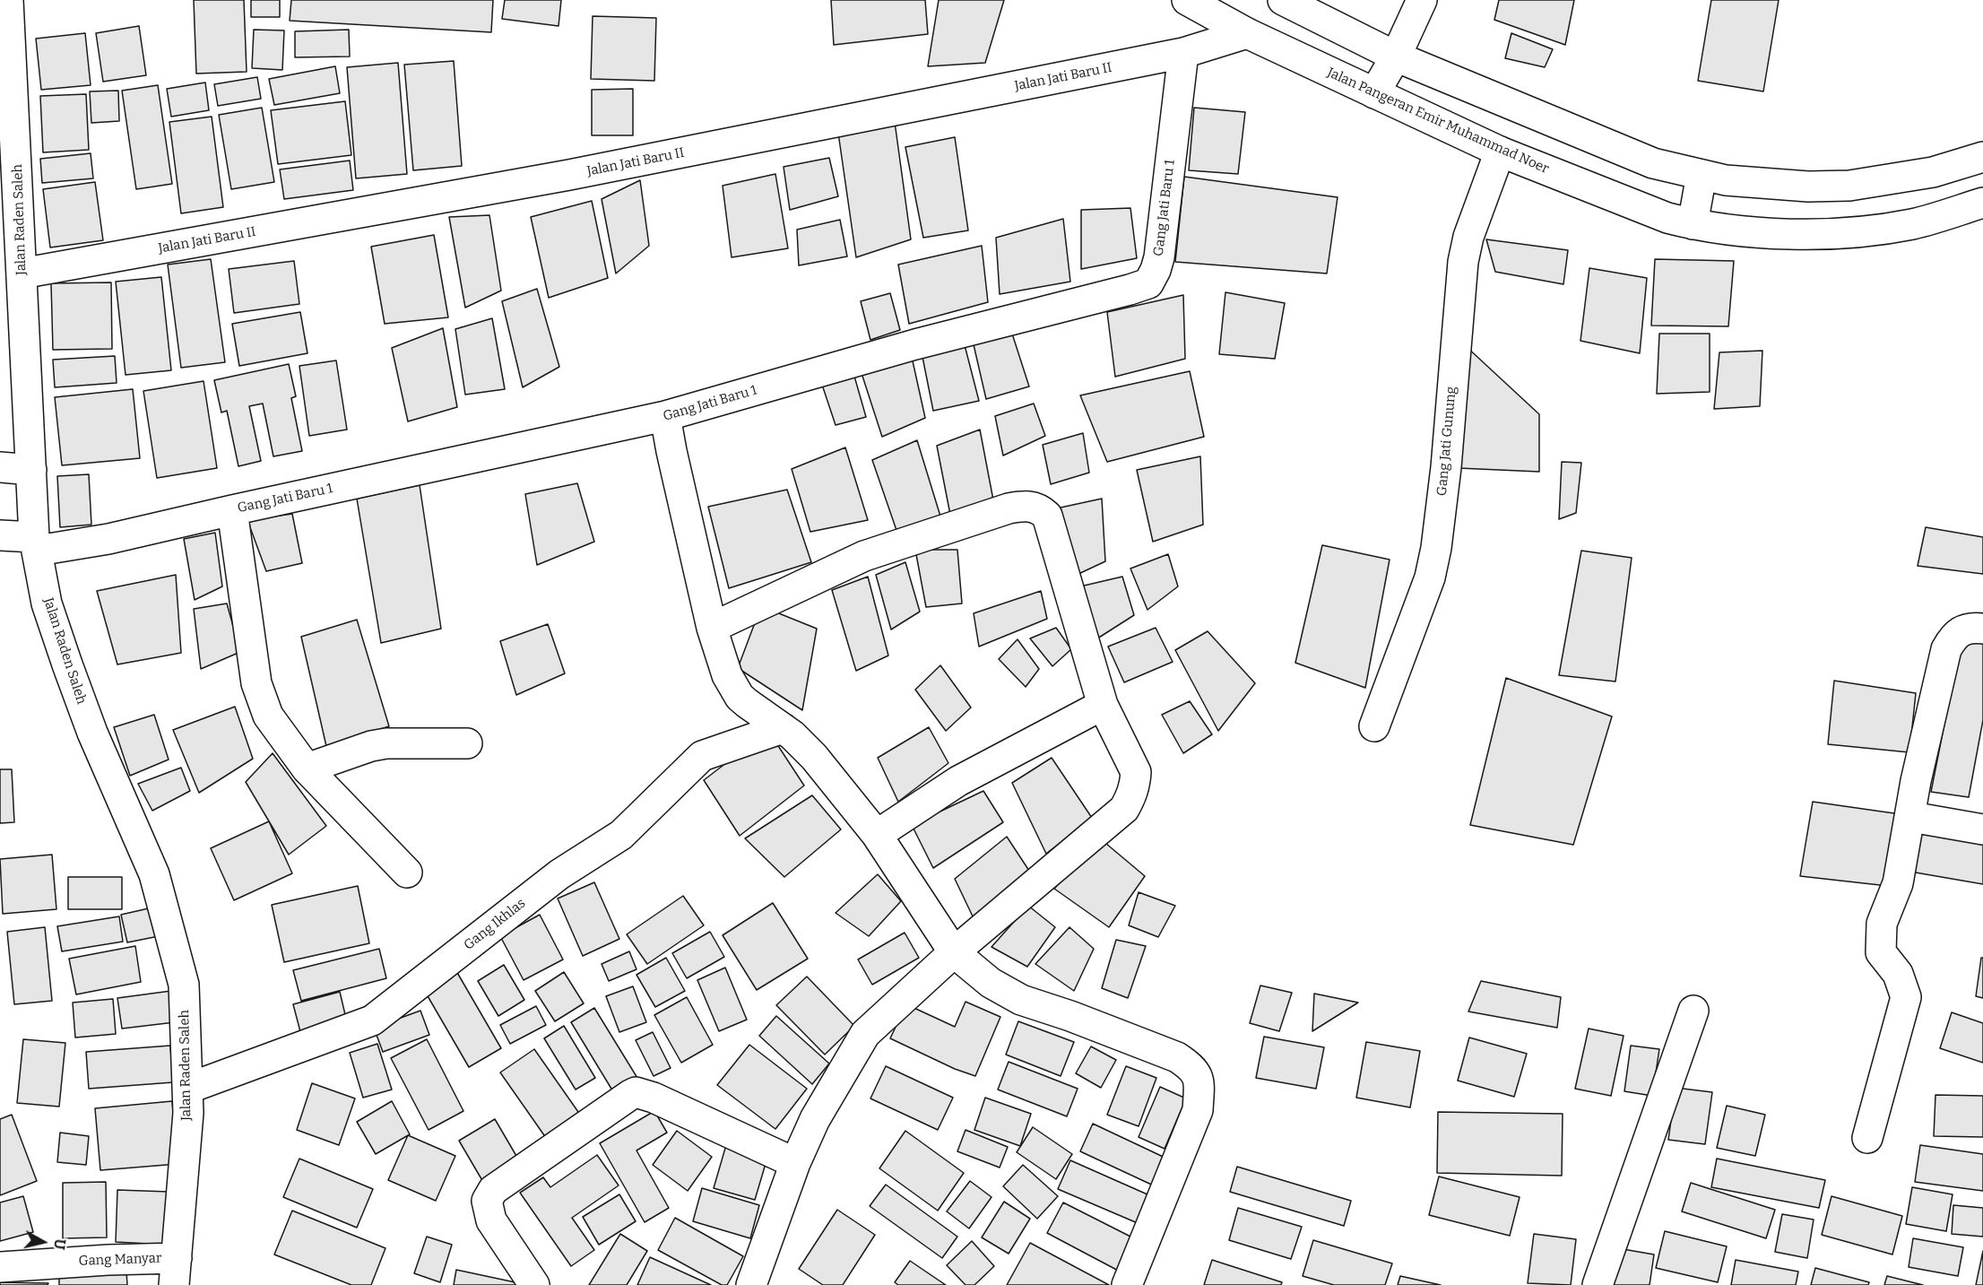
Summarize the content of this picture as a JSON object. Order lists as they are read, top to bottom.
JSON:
{
  "streets": {
    "street": [
      "Jalan Jati Baru II",
      "Jalan Pangeran Emir Muhammad Noer",
      "Gang Jati Baru 1",
      "Jalan Raden Saleh",
      "Gang Jati Gunung",
      "Gang Ikhlas",
      "Gang Manyar"
    ]
  },
  "crossings": [
    ["Jalan Jati Baru II", "Jalan Pangeran Emir Muhammad Noer"],
    ["Jalan Jati Baru II", "Gang Jati Baru 1"],
    ["Jalan Jati Baru II", "Jalan Raden Saleh"],
    ["Jalan Pangeran Emir Muhammad Noer", "Gang Jati Gunung"],
    ["Gang Jati Baru 1", "Jalan Raden Saleh"],
    ["Jalan Raden Saleh", "Gang Ikhlas"],
    ["Jalan Raden Saleh", "Gang Manyar"]
  ],
  "north": "right"
}
